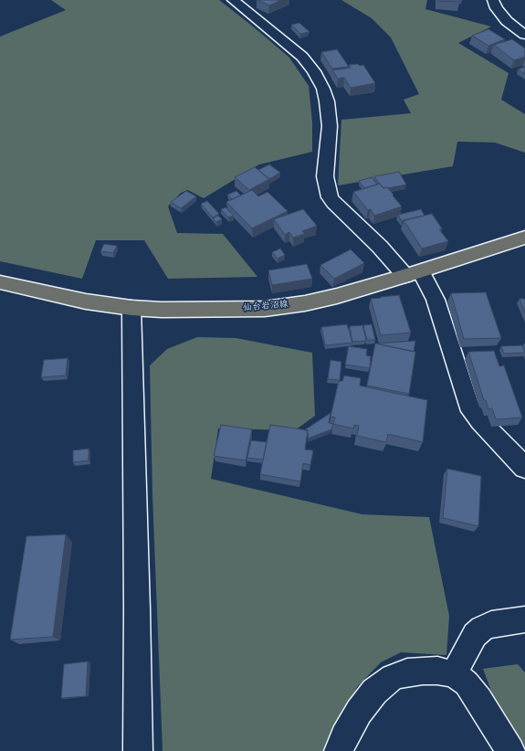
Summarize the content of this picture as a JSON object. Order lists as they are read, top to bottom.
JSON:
{
  "streets": {
    "main road": ["仙台岩沼線"]
  }
}
